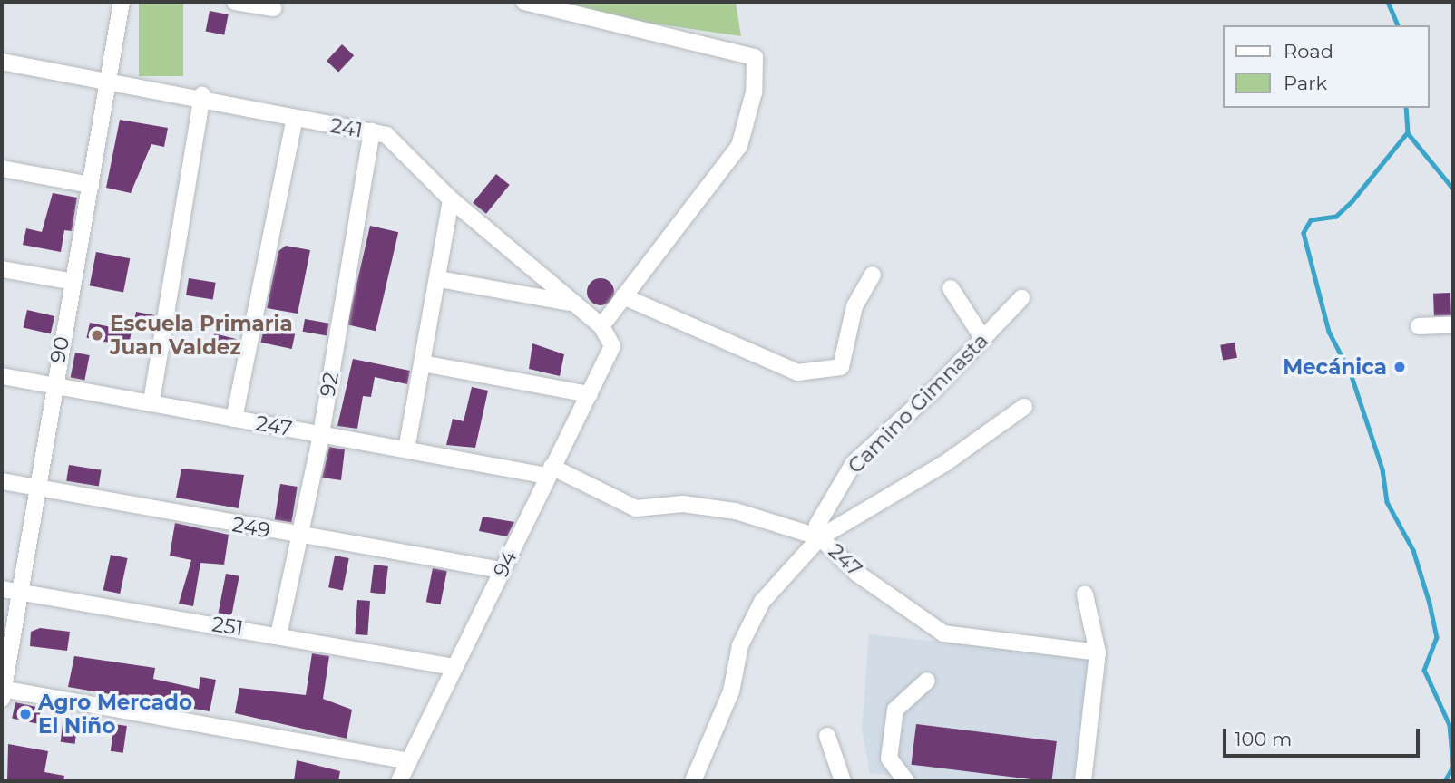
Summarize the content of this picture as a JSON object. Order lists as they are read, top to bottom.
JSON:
{
  "streets": {
    "street": [
      "241",
      "90",
      "92",
      "Camino Gimnasta",
      "247",
      "249",
      "94",
      "251"
    ]
  },
  "crossings": [
    ["241", "90"],
    ["241", "92"],
    ["241", "94"],
    ["90", "247"],
    ["90", "249"],
    ["90", "251"],
    ["92", "247"],
    ["92", "249"],
    ["92", "251"],
    ["Camino Gimnasta", "247"],
    ["247", "94"],
    ["249", "94"],
    ["94", "251"]
  ],
  "places": ["Escuela Primaria Juan Valdez", "Mecánica", "Agro Mercado El Niño"],
  "legend": ["Road", "Park"],
  "scale_bar": "100 m"
}
